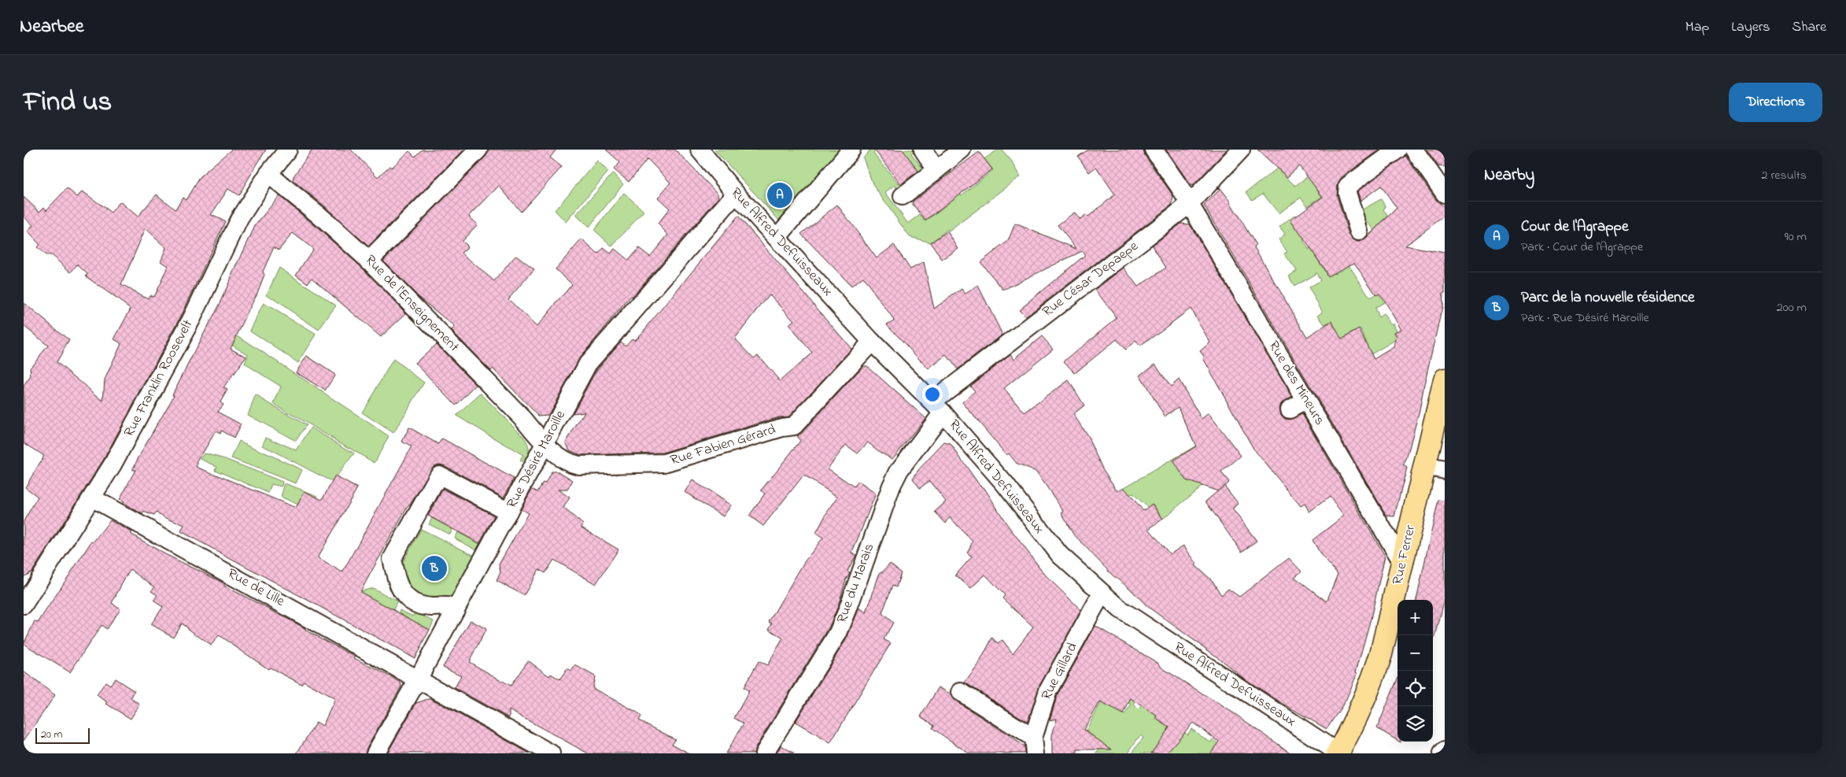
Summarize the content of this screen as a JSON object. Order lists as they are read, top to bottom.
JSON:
{
  "streets": {
    "main road": ["Rue Ferrer"],
    "street": [
      "Rue Alfred Defuisseaux",
      "Rue César Depaepe",
      "Rue de l'Enseignement",
      "Rue Franklin Roosevelt",
      "Rue des Mineurs",
      "Rue Fabien Gérard",
      "Rue Désiré Maroille",
      "Rue du Marais",
      "Rue de Lille",
      "Rue Gillard"
    ]
  },
  "crossings": [
    ["Rue Alfred Defuisseaux", "Rue César Depaepe"],
    ["Rue Alfred Defuisseaux", "Rue Fabien Gérard"],
    ["Rue Alfred Defuisseaux", "Rue Désiré Maroille"],
    ["Rue Alfred Defuisseaux", "Rue Ferrer"],
    ["Rue Alfred Defuisseaux", "Rue du Marais"],
    ["Rue Alfred Defuisseaux", "Rue Gillard"],
    ["Rue César Depaepe", "Rue des Mineurs"],
    ["Rue César Depaepe", "Rue du Marais"],
    ["Rue de l'Enseignement", "Rue Franklin Roosevelt"],
    ["Rue de l'Enseignement", "Rue Fabien Gérard"],
    ["Rue de l'Enseignement", "Rue Désiré Maroille"],
    ["Rue Franklin Roosevelt", "Rue de Lille"],
    ["Rue des Mineurs", "Rue Ferrer"],
    ["Rue Fabien Gérard", "Rue Désiré Maroille"],
    ["Rue Désiré Maroille", "Rue de Lille"]
  ],
  "scale_bar": "20 m",
  "page": {
    "header": "Nearbee",
    "nav": ["Map", "Layers", "Share"],
    "title": "Find us",
    "buttons": "Directions",
    "heading": ["Nearby", "2 results"],
    "pins": ["A", "B"],
    "list": [
      {
        "mark": "A",
        "name": "Cour de l'Agrappe",
        "note": "Park · Cour de l'Agrappe",
        "value": "90 m"
      },
      {
        "mark": "B",
        "name": "Parc de la nouvelle résidence",
        "note": "Park · Rue Désiré Maroille",
        "value": "200 m"
      }
    ],
    "map_buttons": ["+", "−"],
    "scale": "20 m"
  }
}
